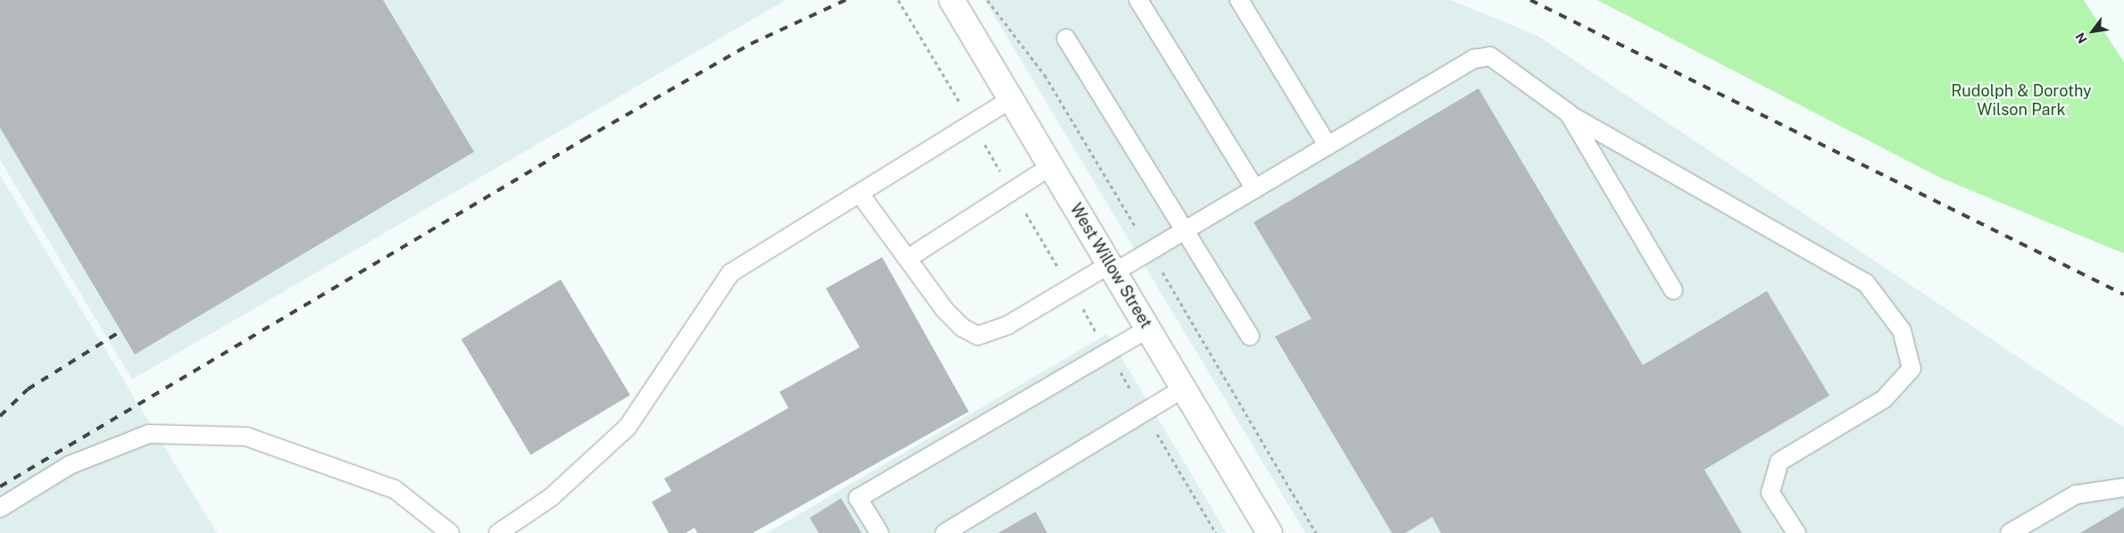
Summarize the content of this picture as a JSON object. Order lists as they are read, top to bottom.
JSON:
{
  "streets": {
    "street": ["West Willow Street"]
  },
  "parks": ["Rudolph & Dorothy Wilson Park"],
  "north": "bottom left"
}
